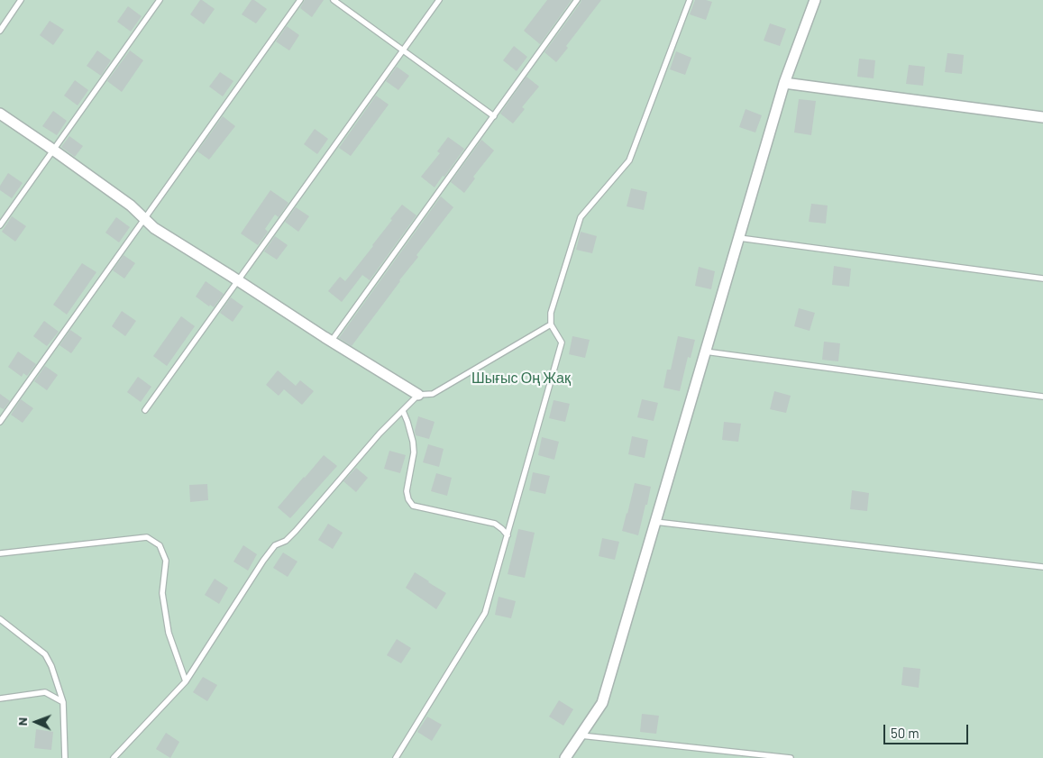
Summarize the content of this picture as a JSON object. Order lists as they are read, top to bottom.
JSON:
{
  "parks": ["Шығыс Оң Жақ"],
  "scale_bar": "50 m",
  "north": "left"
}
